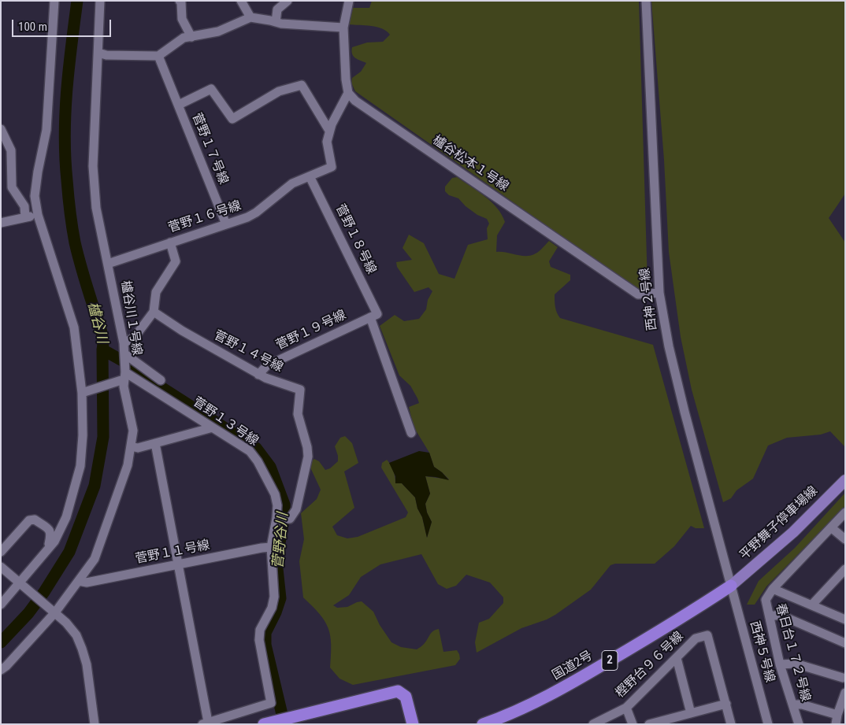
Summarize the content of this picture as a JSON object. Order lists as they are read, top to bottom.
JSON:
{
  "streets": {
    "highway": ["2", "国道2号"],
    "main road": ["平野舞子停車場線"],
    "street": [
      "菅野１７号線",
      "櫨谷松本１号線",
      "菅野１６号線",
      "菅野１８号線",
      "西神２号線",
      "櫨谷川１号線",
      "菅野１９号線",
      "菅野１４号線",
      "菅野１３号線",
      "菅野１１号線",
      "西神５号線",
      "春日台１７２号線",
      "樫野台９６号線"
    ]
  },
  "crossings": [
    ["菅野１７号線", "菅野１６号線"],
    ["櫨谷松本１号線", "西神２号線"],
    ["菅野１６号線", "菅野１８号線"],
    ["菅野１６号線", "櫨谷川１号線"],
    ["菅野１８号線", "菅野１９号線"],
    ["西神２号線", "平野舞子停車場線"],
    ["西神２号線", "西神５号線"],
    ["西神２号線", "国道2号"],
    ["櫨谷川１号線", "菅野１３号線"],
    ["櫨谷川１号線", "菅野１１号線"],
    ["菅野１９号線", "菅野１４号線"],
    ["菅野１４号線", "菅野１３号線"],
    ["菅野１３号線", "菅野１１号線"],
    ["平野舞子停車場線", "西神５号線"],
    ["平野舞子停車場線", "国道2号"],
    ["西神５号線", "国道2号"]
  ],
  "water": ["櫨谷川", "菅野谷川"],
  "scale_bar": "100 m"
}
